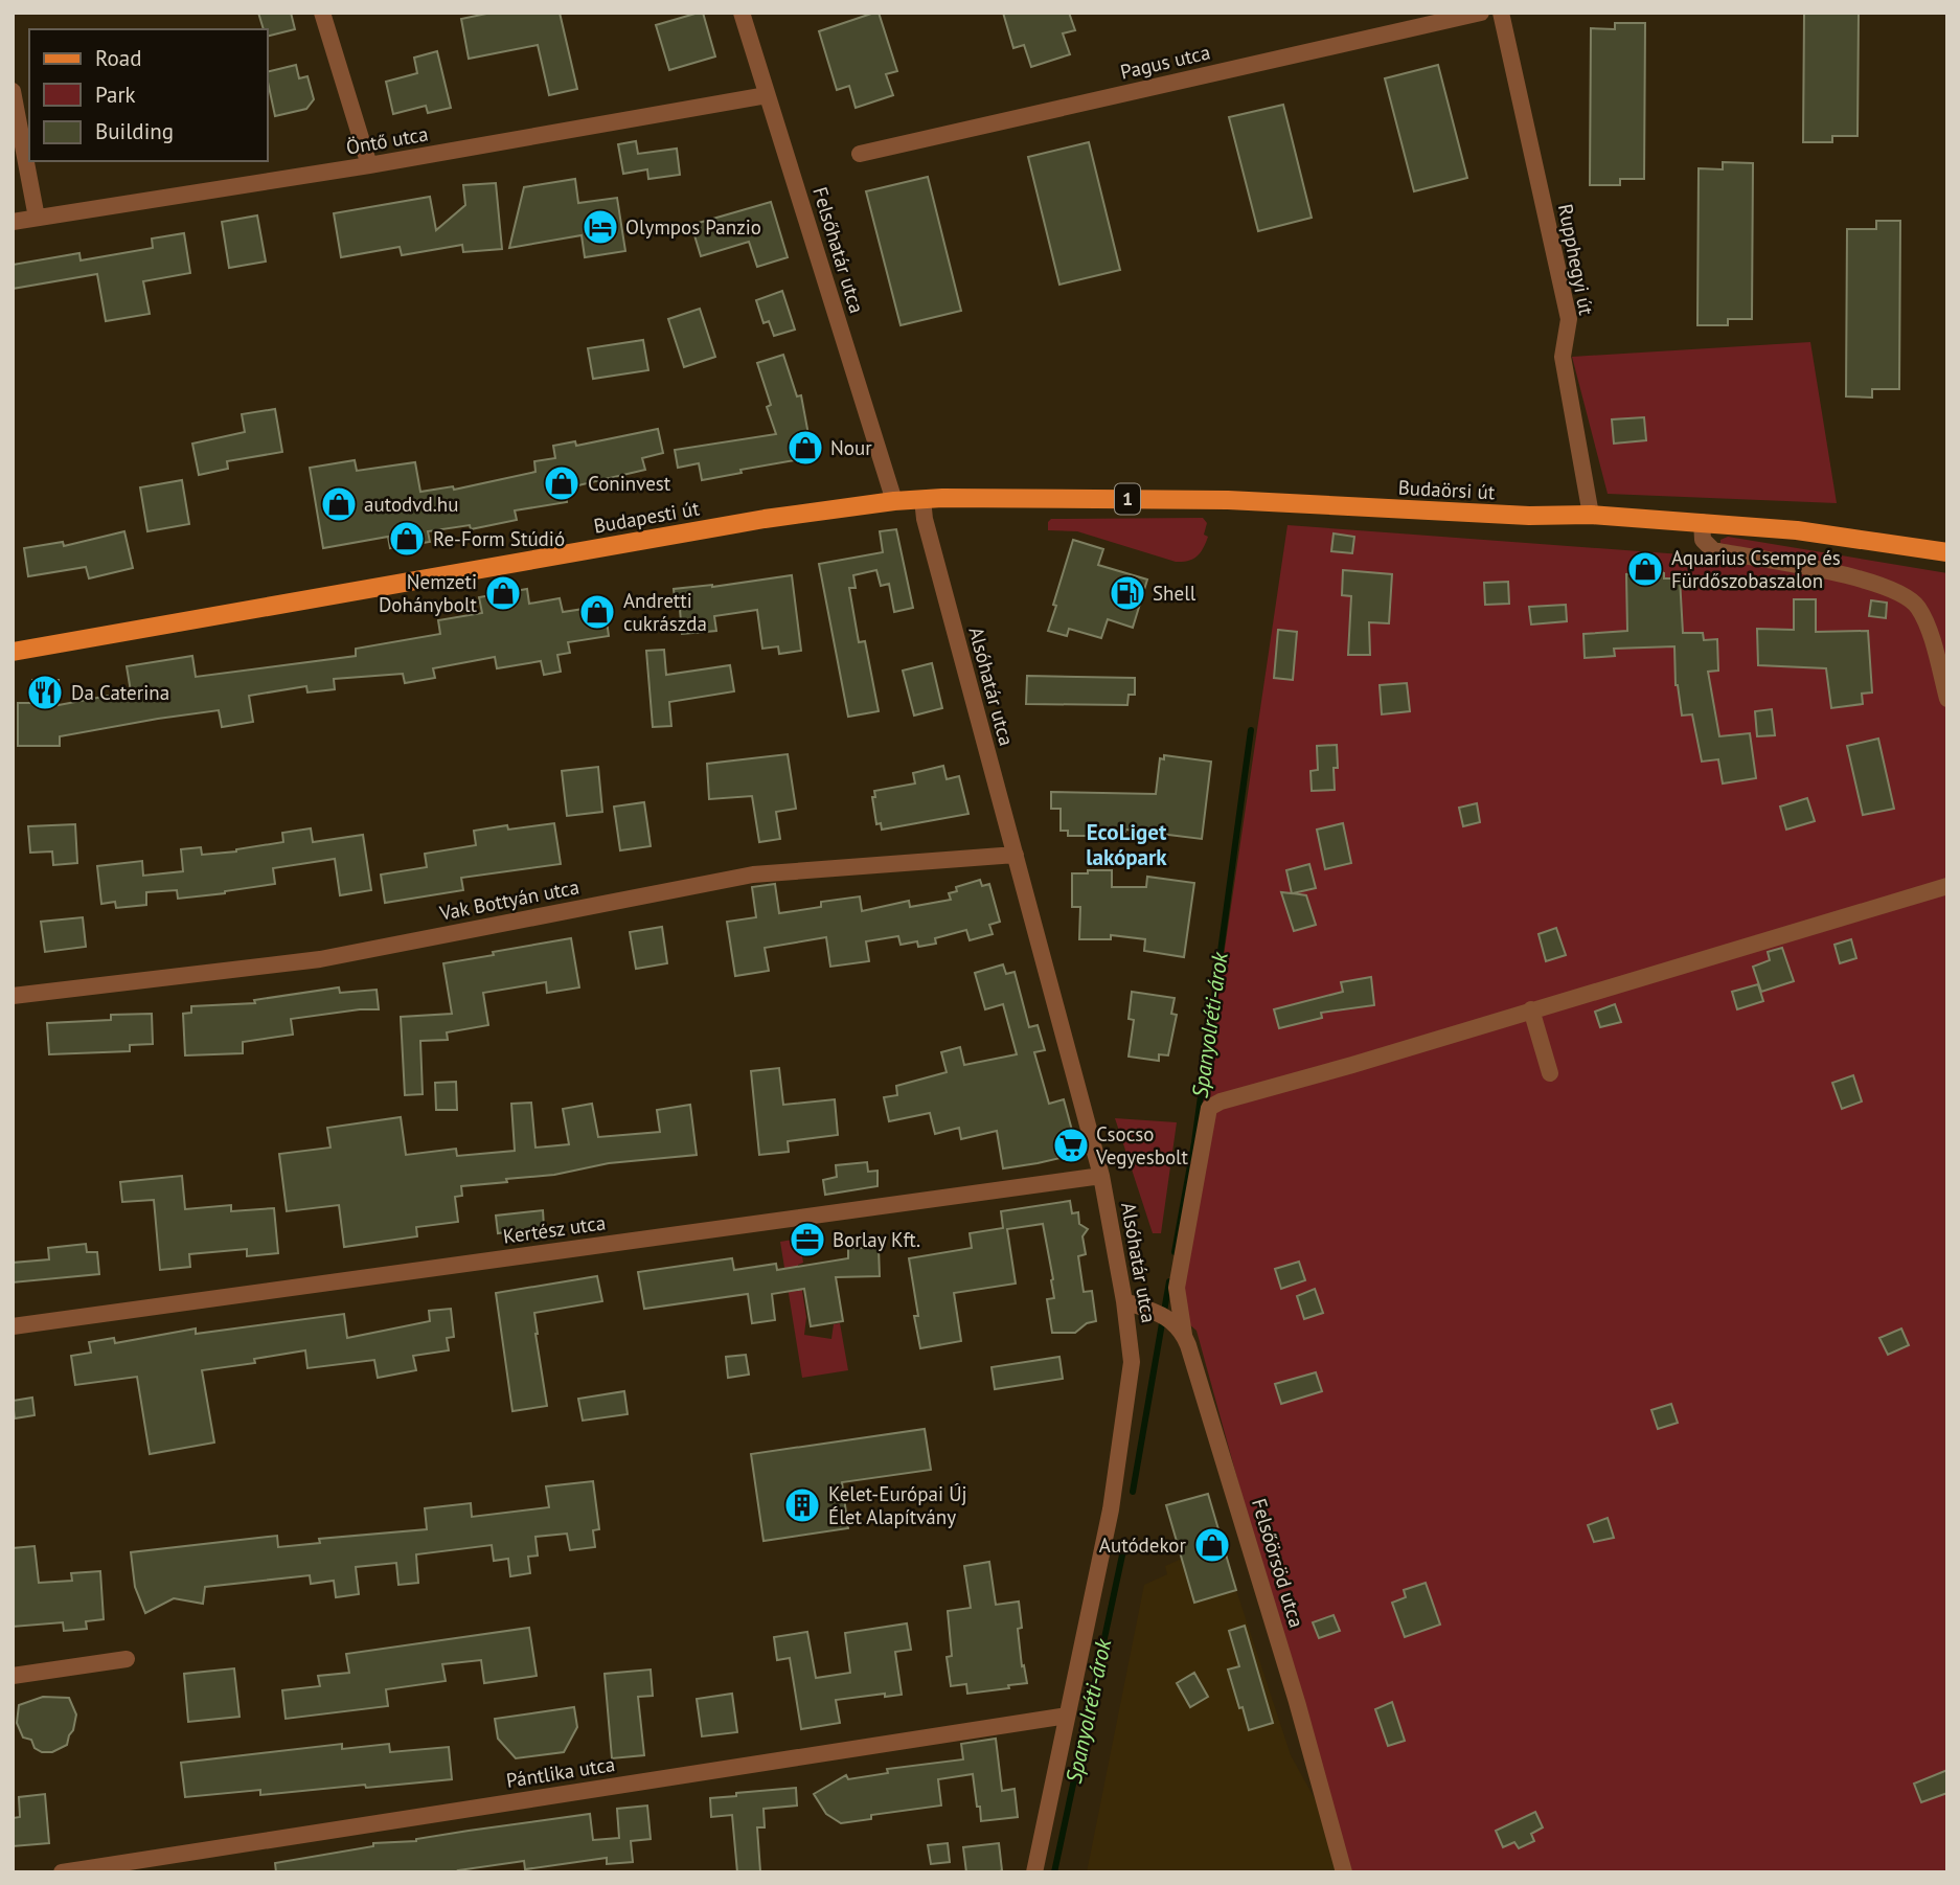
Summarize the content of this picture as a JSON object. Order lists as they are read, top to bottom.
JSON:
{
  "streets": {
    "main road": ["Budaörsi út", "1", "Budapesti út"],
    "street": [
      "Pagus utca",
      "Öntő utca",
      "Felsőhatár utca",
      "Rupphegyi út",
      "Alsóhatár utca",
      "Vak Bottyán utca",
      "Kertész utca",
      "Felsőörsöd utca",
      "Pántlika utca"
    ]
  },
  "crossings": [
    ["Öntő utca", "Felsőhatár utca"],
    ["Felsőhatár utca", "Budapesti út"],
    ["Rupphegyi út", "Budaörsi út"],
    ["Budaörsi út", "Budapesti út"],
    ["Budapesti út", "Alsóhatár utca"],
    ["Alsóhatár utca", "Vak Bottyán utca"],
    ["Alsóhatár utca", "Kertész utca"],
    ["Alsóhatár utca", "Felsőörsöd utca"],
    ["Alsóhatár utca", "Pántlika utca"]
  ],
  "districts": ["EcoLiget lakópark"],
  "water": ["Spanyolréti-árok"],
  "places": {
    "hotel": ["Olympos Panzio"],
    "shop": [
      "Nour",
      "Coninvest",
      "autodvd.hu",
      "Re-Form Stúdió",
      "Aquarius Csempe és Fürdőszobaszalon",
      "Nemzeti Dohánybolt",
      "Andretti cukrászda",
      "Autódekor"
    ],
    "fuel station": ["Shell"],
    "restaurant": ["Da Caterina"],
    "supermarket": ["Csocso Vegyesbolt"],
    "office": ["Borlay Kft."],
    "building": ["Kelet-Európai Új Élet Alapítvány"]
  },
  "legend": ["Road", "Park", "Building"]
}
